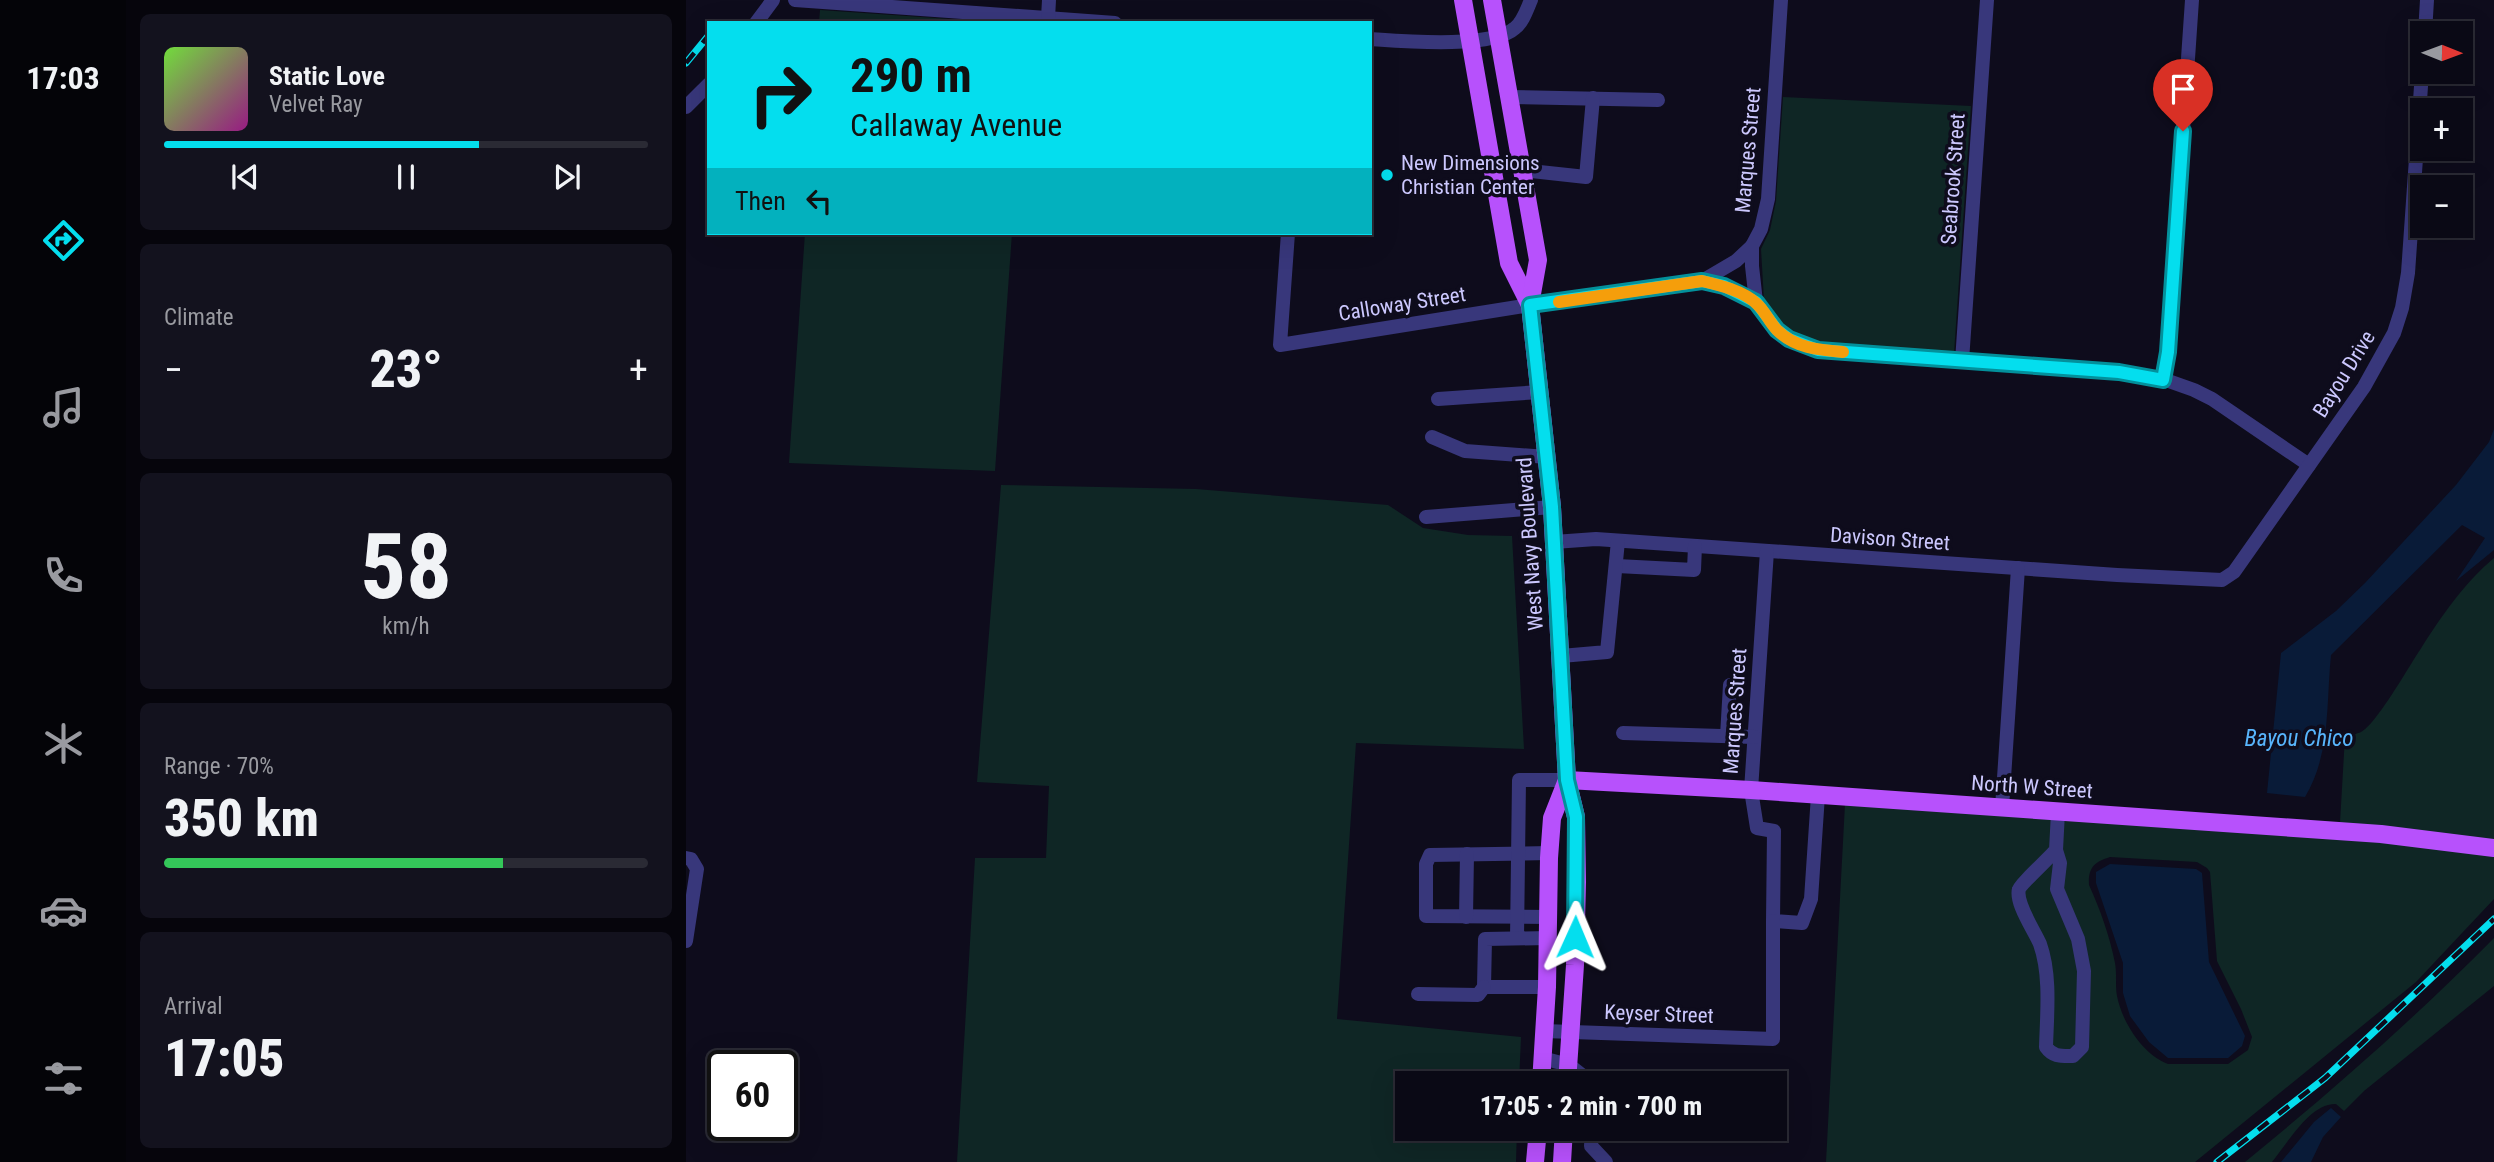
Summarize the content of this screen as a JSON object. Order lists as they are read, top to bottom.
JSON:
{
  "streets": {
    "main road": ["West Navy Boulevard", "North W Street"],
    "street": [
      "Marques Street",
      "Seabrook Street",
      "Calloway Street",
      "Bayou Drive",
      "Davison Street",
      "Keyser Street"
    ]
  },
  "crossings": [
    ["Marques Street", "Davison Street"],
    ["Marques Street", "North W Street"],
    ["Marques Street", "Keyser Street"],
    ["Calloway Street", "West Navy Boulevard"],
    ["Bayou Drive", "Davison Street"],
    ["Davison Street", "West Navy Boulevard"],
    ["West Navy Boulevard", "North W Street"],
    ["West Navy Boulevard", "Keyser Street"]
  ],
  "water": ["Bayou Chico"],
  "places": ["New Dimensions Christian Center"],
  "north": "right",
  "page": {
    "tabs": "17:03",
    "map_buttons": ["+", "−"],
    "turn": ["290 m", "Callaway Avenue"],
    "song": ["Static Love", "Velvet Ray"],
    "then": "Then",
    "tile": [
      "Climate",
      ["58", "km/h"],
      ["Range · 70%", "350 km"],
      ["Arrival", "17:05"]
    ],
    "heat": ["−", "23°", "+"],
    "limit": "60",
    "trip": "17:05 · 2 min · 700 m"
  }
}
